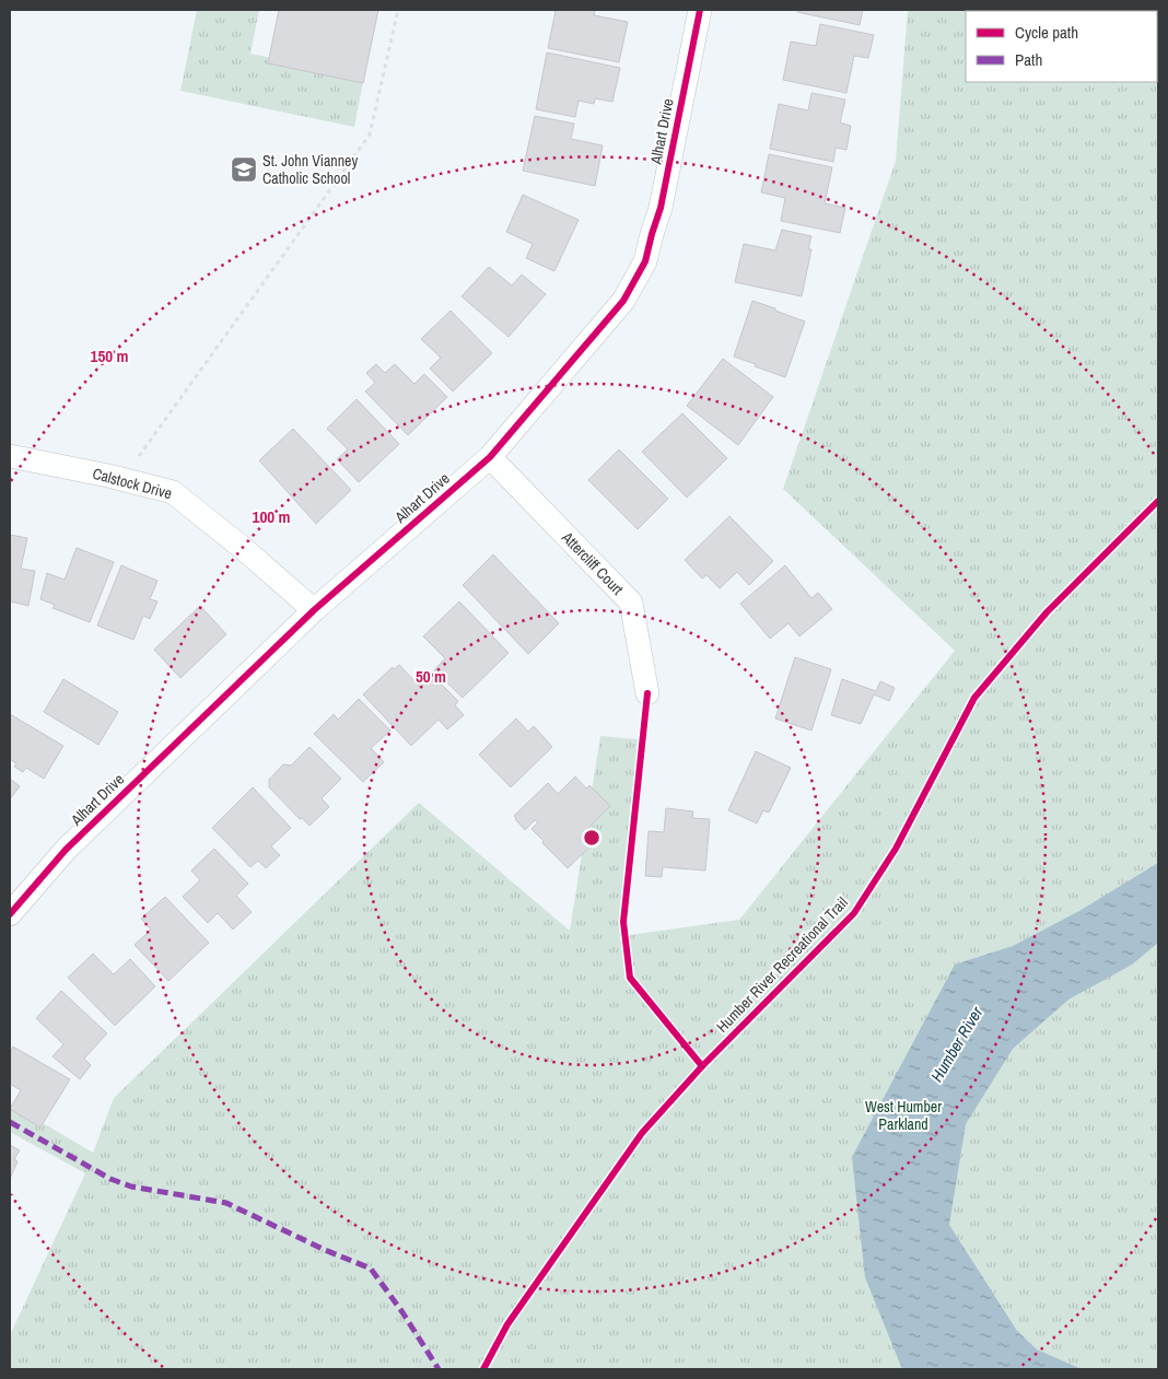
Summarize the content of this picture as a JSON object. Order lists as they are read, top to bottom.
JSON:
{
  "streets": {
    "street": ["Alhart Drive", "Calstock Drive", "Attercliff Court"],
    "cycle path": ["Humber River Recreational Trail"]
  },
  "crossings": [
    ["Alhart Drive", "Calstock Drive"],
    ["Alhart Drive", "Attercliff Court"]
  ],
  "water": ["Humber River"],
  "parks": ["West Humber Parkland"],
  "places": {
    "school or university": ["St. John Vianney Catholic School"]
  },
  "legend": ["Cycle path", "Path"],
  "rings": ["150 m", "100 m", "50 m"]
}
